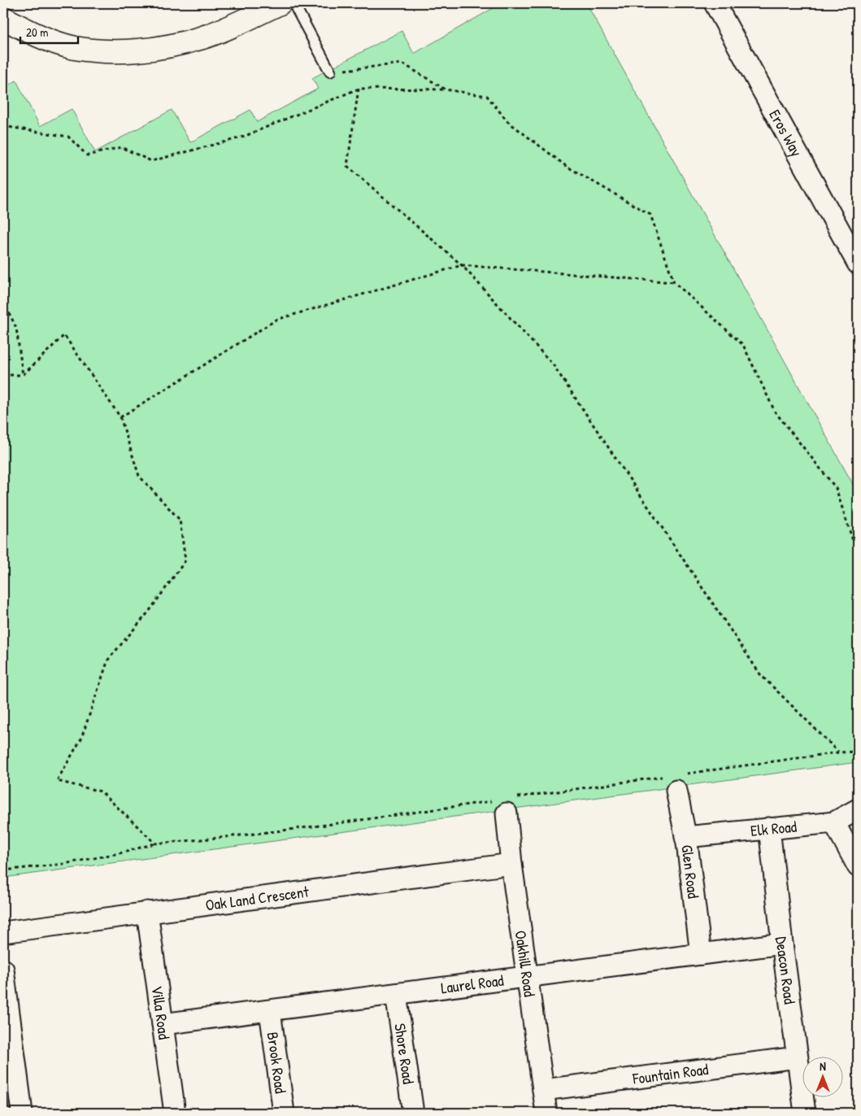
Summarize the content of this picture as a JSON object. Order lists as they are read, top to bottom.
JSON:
{
  "streets": {
    "street": [
      "Eros Way",
      "Elk Road",
      "Glen Road",
      "Oak Land Crescent",
      "Oakhill Road",
      "Deacon Road",
      "Laurel Road",
      "Villa Road",
      "Shore Road",
      "Brook Road",
      "Fountain Road"
    ]
  },
  "crossings": [
    ["Elk Road", "Glen Road"],
    ["Elk Road", "Deacon Road"],
    ["Glen Road", "Laurel Road"],
    ["Oak Land Crescent", "Oakhill Road"],
    ["Oak Land Crescent", "Villa Road"],
    ["Oakhill Road", "Laurel Road"],
    ["Oakhill Road", "Fountain Road"],
    ["Deacon Road", "Laurel Road"],
    ["Deacon Road", "Fountain Road"],
    ["Laurel Road", "Villa Road"],
    ["Laurel Road", "Shore Road"],
    ["Laurel Road", "Brook Road"]
  ],
  "scale_bar": "20 m",
  "north": "top"
}
